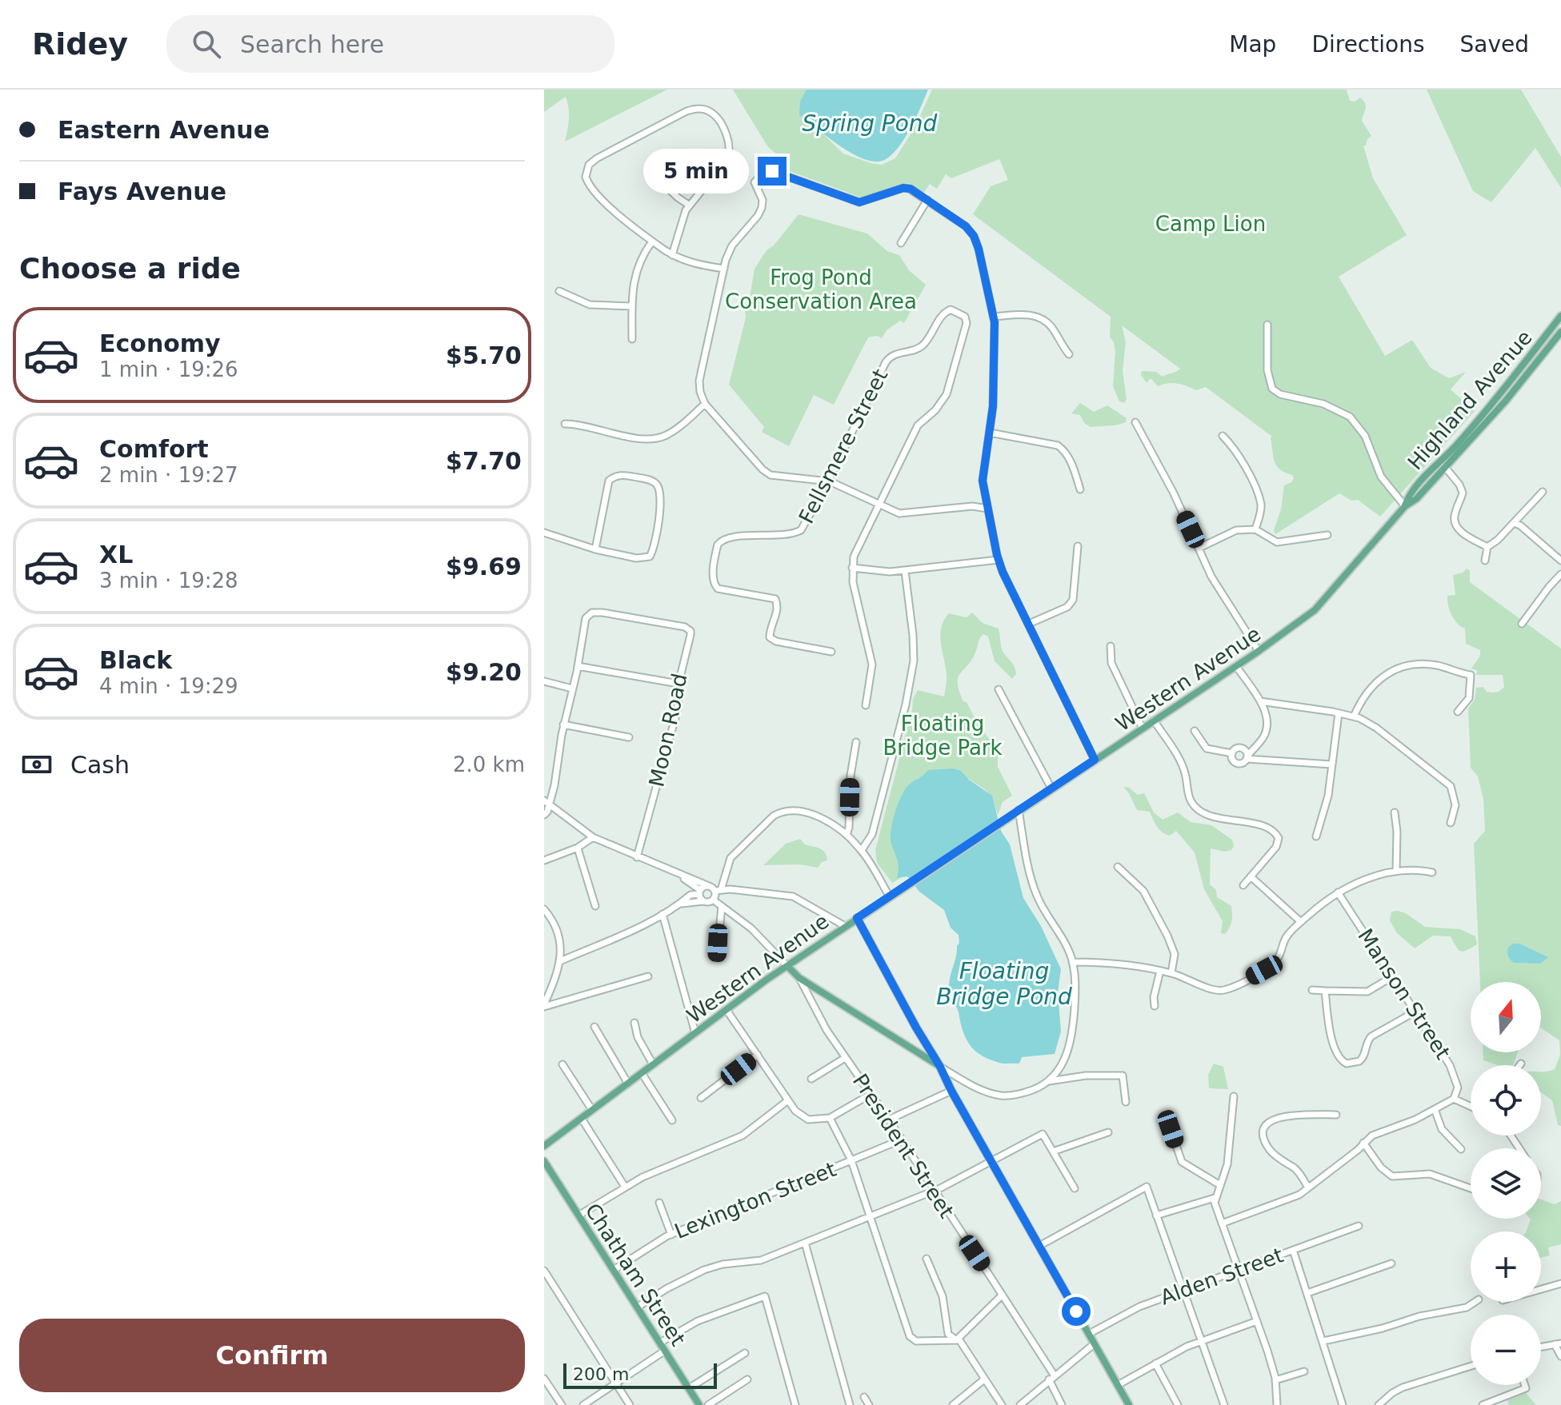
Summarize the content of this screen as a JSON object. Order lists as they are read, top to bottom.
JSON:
{
  "streets": {
    "main road": ["Highland Avenue", "Western Avenue", "Chatham Street"],
    "street": [
      "Fellsmere Street",
      "Moon Road",
      "Manson Street",
      "President Street",
      "Lexington Street",
      "Alden Street"
    ]
  },
  "crossings": [
    ["Highland Avenue", "Western Avenue"],
    ["President Street", "Lexington Street"],
    ["Lexington Street", "Chatham Street"]
  ],
  "water": ["Spring Pond", "Floating Bridge Pond"],
  "parks": ["Camp Lion", "Frog Pond Conservation Area", "Floating Bridge Park"],
  "scale_bar": "200 m",
  "north": "top",
  "page": {
    "header": "Ridey",
    "search": "Search here",
    "nav": ["Map", "Directions", "Saved"],
    "banner": ["Eastern Avenue", "Fays Avenue"],
    "bubble": "5 min",
    "heading": "Choose a ride",
    "list": [
      {
        "name": "Economy",
        "note": "1 min · 19:26",
        "value": "$5.70"
      },
      {
        "name": "Comfort",
        "note": "2 min · 19:27",
        "value": "$7.70"
      },
      {
        "name": "XL",
        "note": "3 min · 19:28",
        "value": "$9.69"
      },
      {
        "name": "Black",
        "note": "4 min · 19:29",
        "value": "$9.20"
      }
    ],
    "pay": ["Cash", "2.0 km"],
    "map_buttons": ["+", "−"],
    "buttons": "Confirm",
    "scale": "200 m"
  }
}
